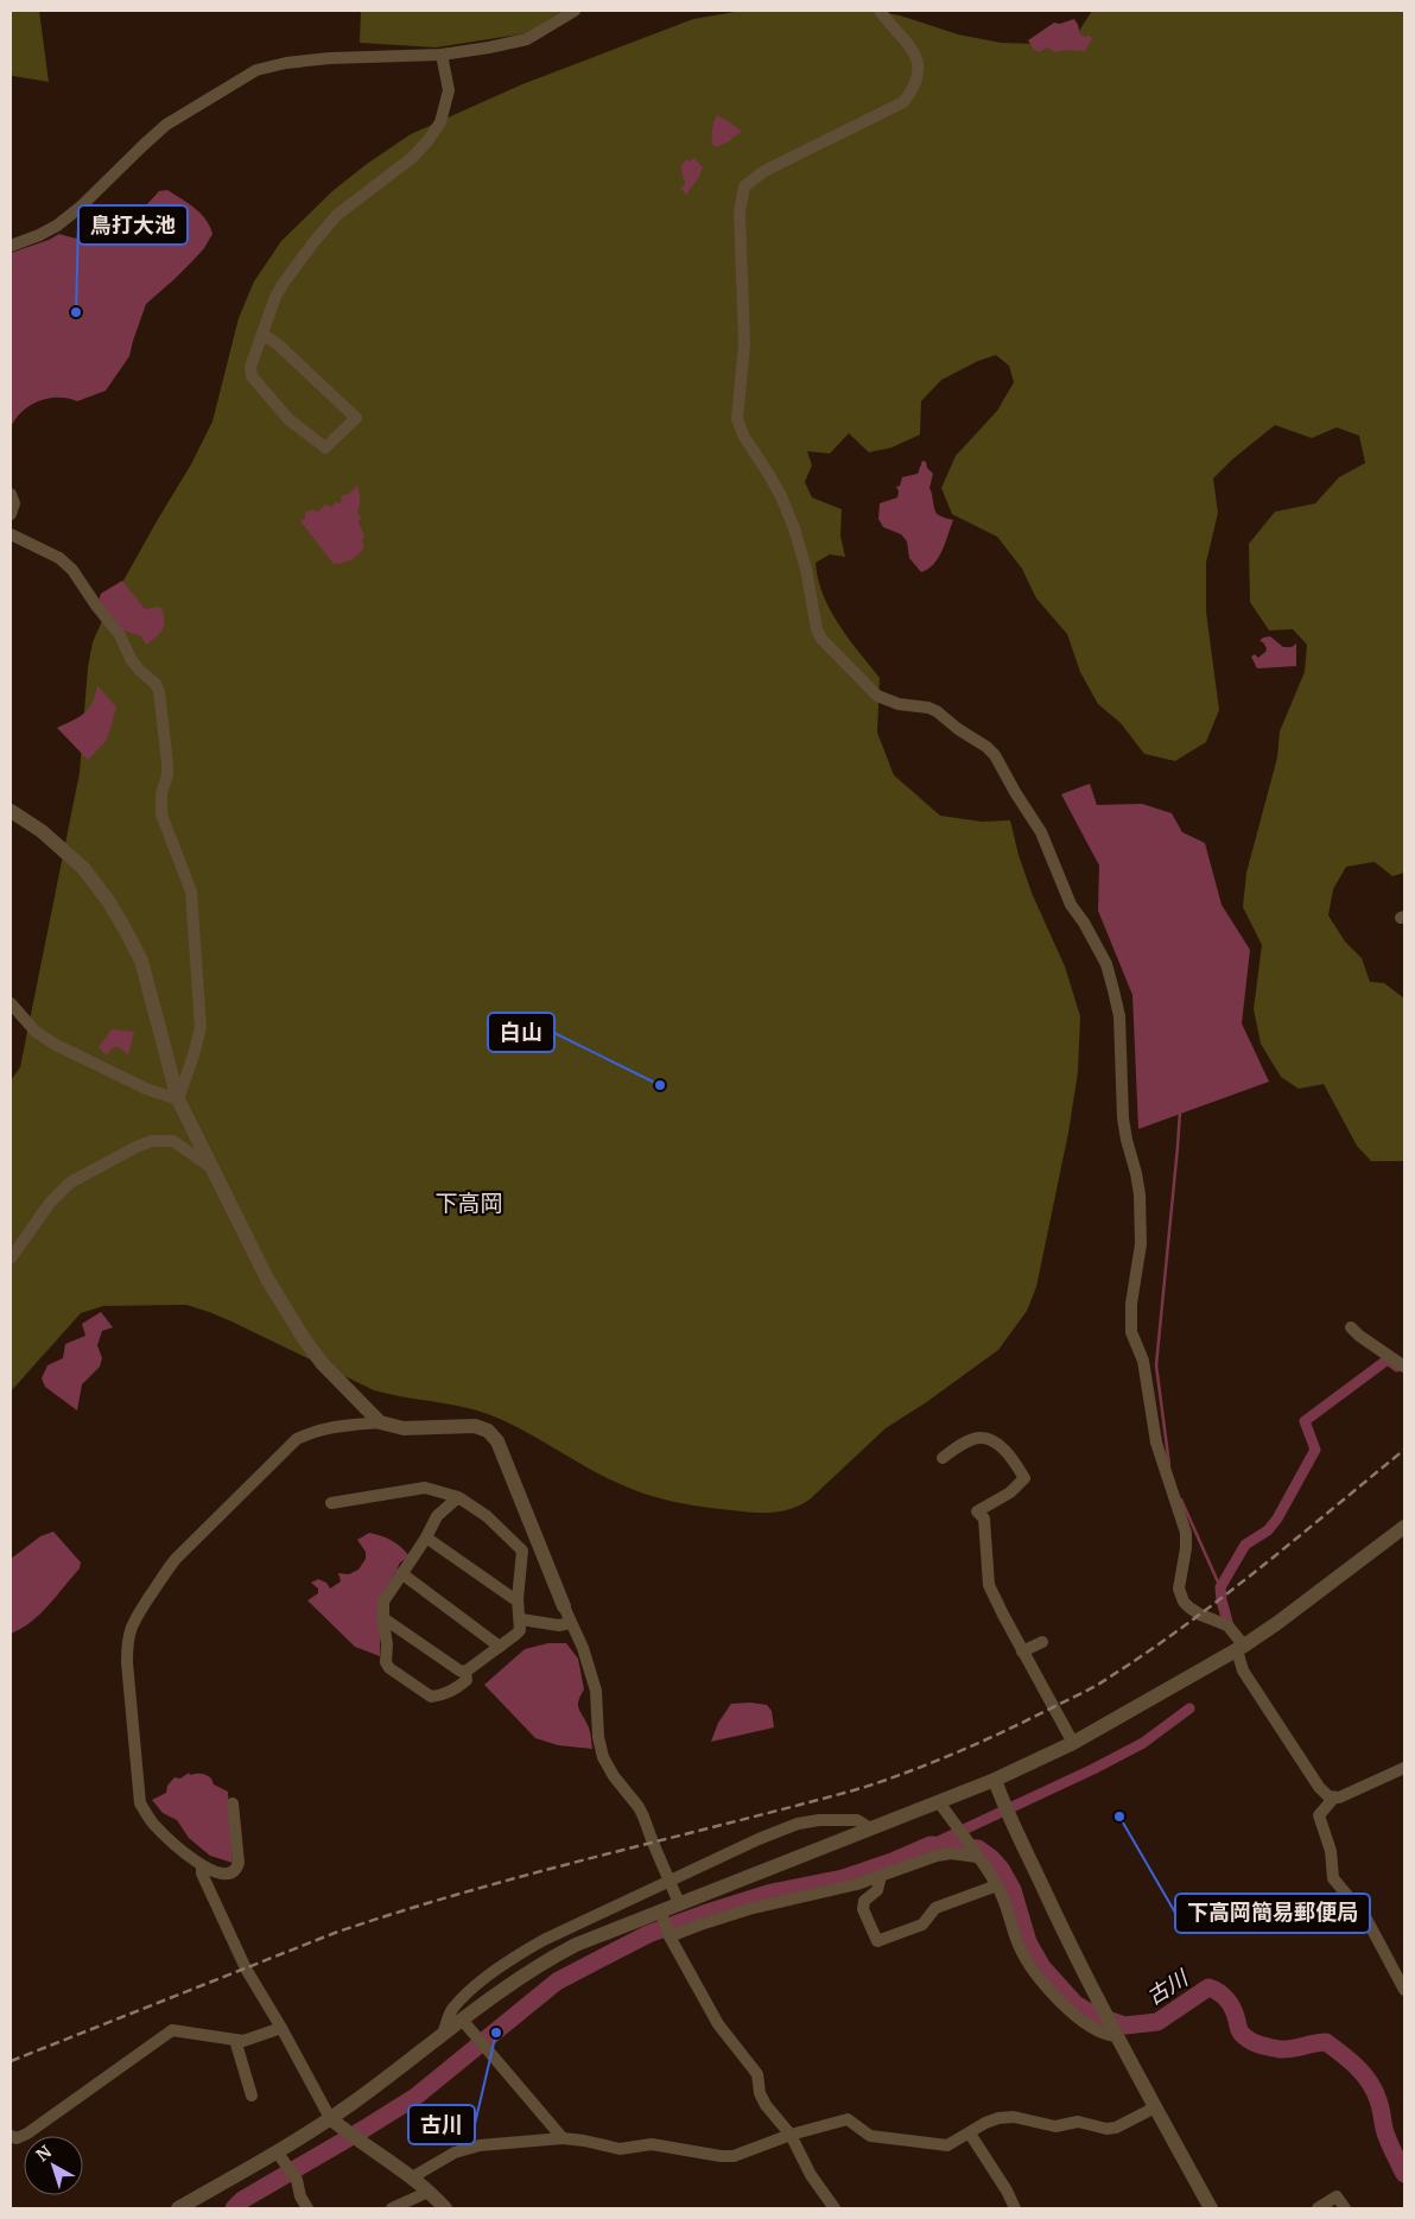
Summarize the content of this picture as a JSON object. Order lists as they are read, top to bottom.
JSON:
{
  "districts": ["下高岡"],
  "water": ["古川"],
  "places": [
    "鳥打大池",
    "白山",
    "下高岡簡易郵便局",
    "古川"
  ],
  "north": "top left"
}
